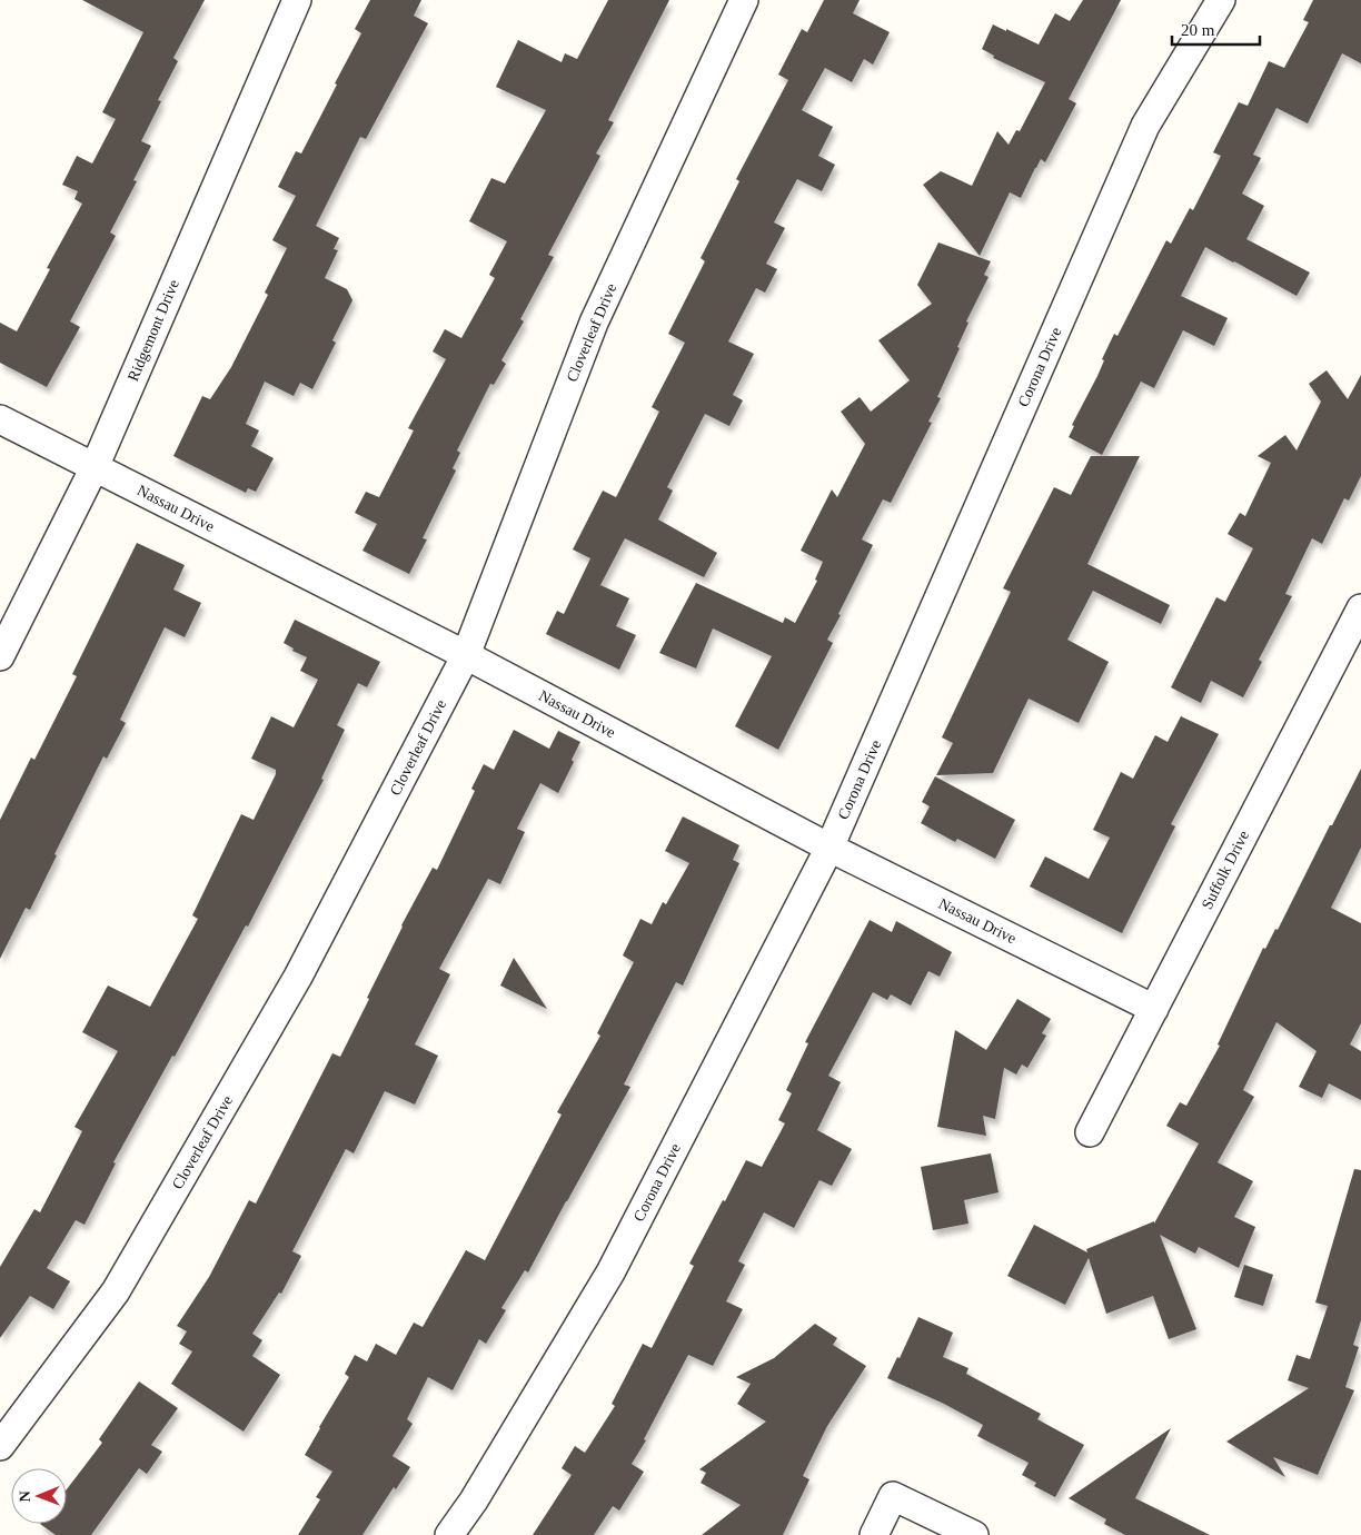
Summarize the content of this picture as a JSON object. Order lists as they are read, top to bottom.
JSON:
{
  "streets": {
    "street": [
      "Ridgemont Drive",
      "Cloverleaf Drive",
      "Corona Drive",
      "Nassau Drive",
      "Suffolk Drive"
    ]
  },
  "crossings": [
    ["Ridgemont Drive", "Nassau Drive"],
    ["Cloverleaf Drive", "Nassau Drive"],
    ["Corona Drive", "Nassau Drive"],
    ["Nassau Drive", "Suffolk Drive"]
  ],
  "scale_bar": "20 m",
  "north": "left"
}
